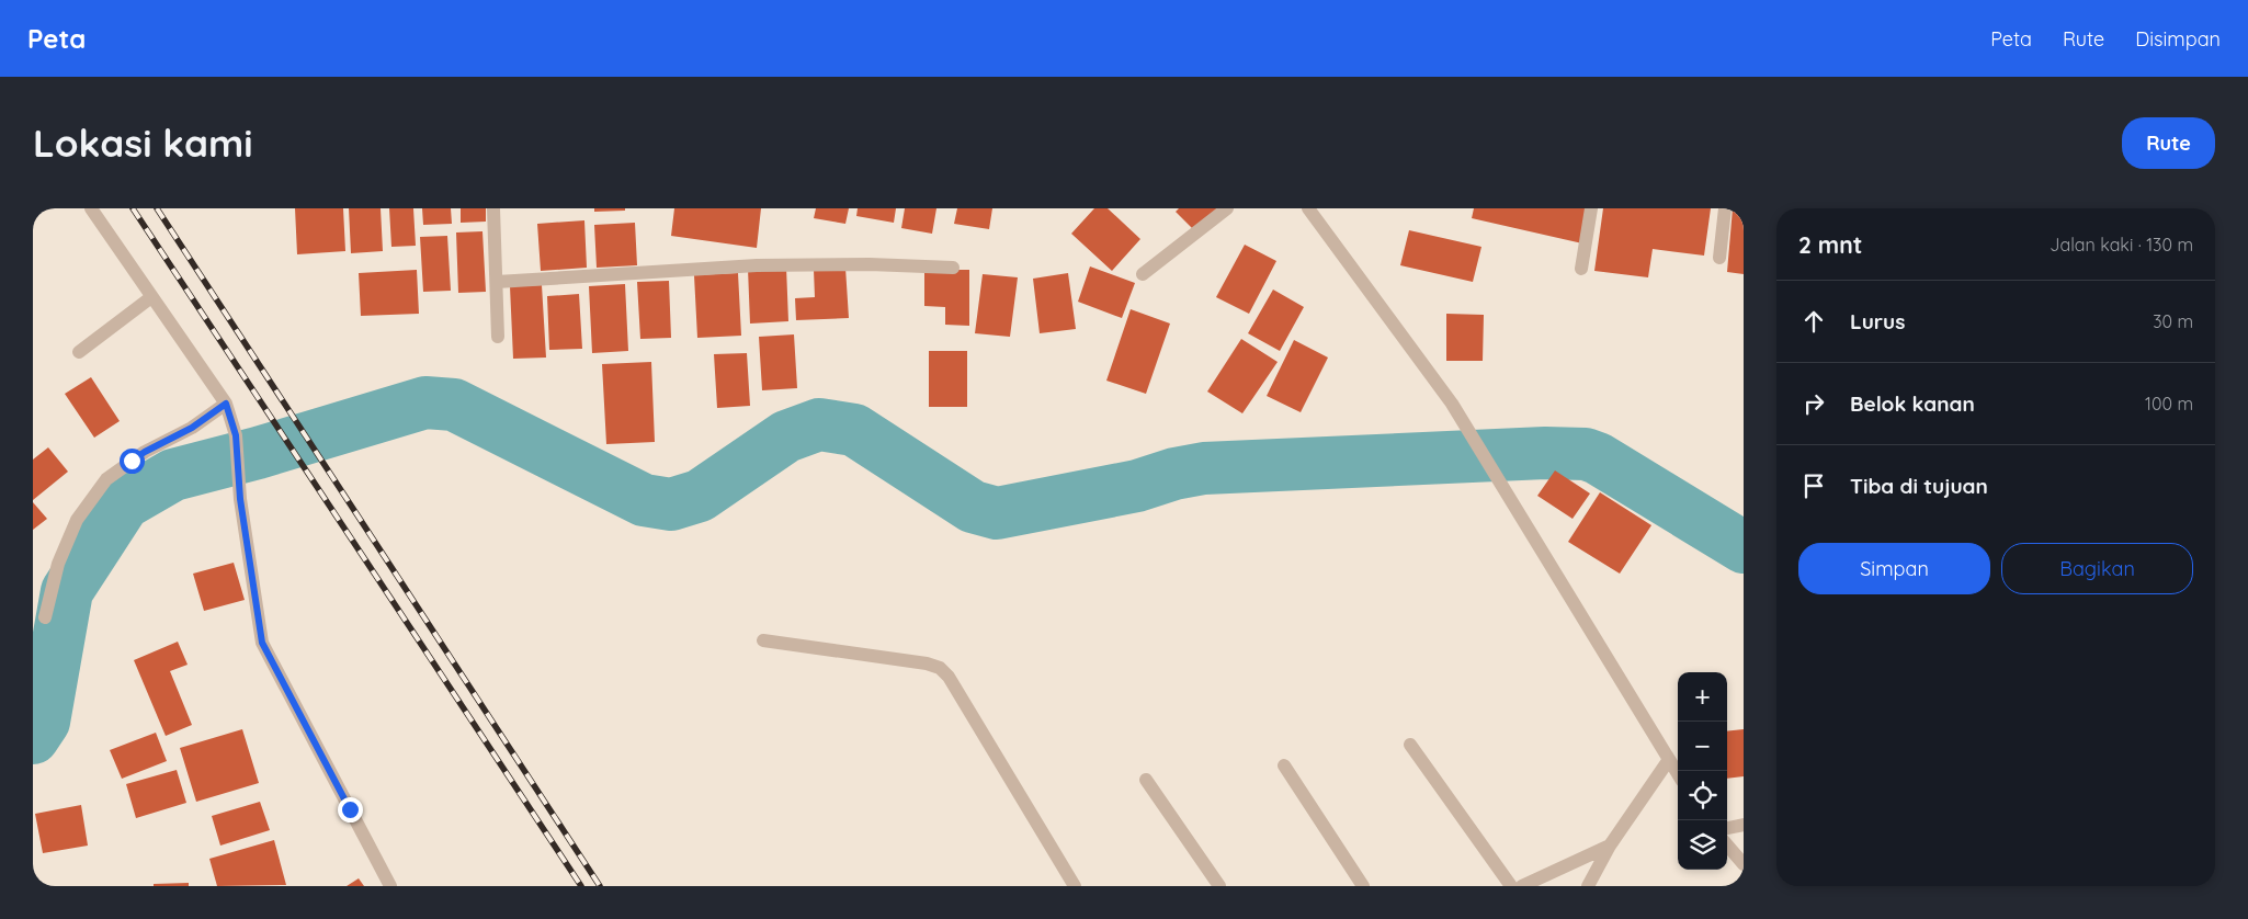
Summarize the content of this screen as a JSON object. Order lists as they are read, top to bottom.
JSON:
{
  "page": {
    "header": "Peta",
    "nav": ["Peta", "Rute", "Disimpan"],
    "buttons": [
      "Rute",
      ["Simpan", "Bagikan"]
    ],
    "title": "Lokasi kami",
    "heading": ["2 mnt", "Jalan kaki · 130 m"],
    "list": [
      ["Lurus", "30 m"],
      ["Belok kanan", "100 m"],
      "Tiba di tujuan"
    ],
    "map_buttons": ["+", "−"]
  }
}
